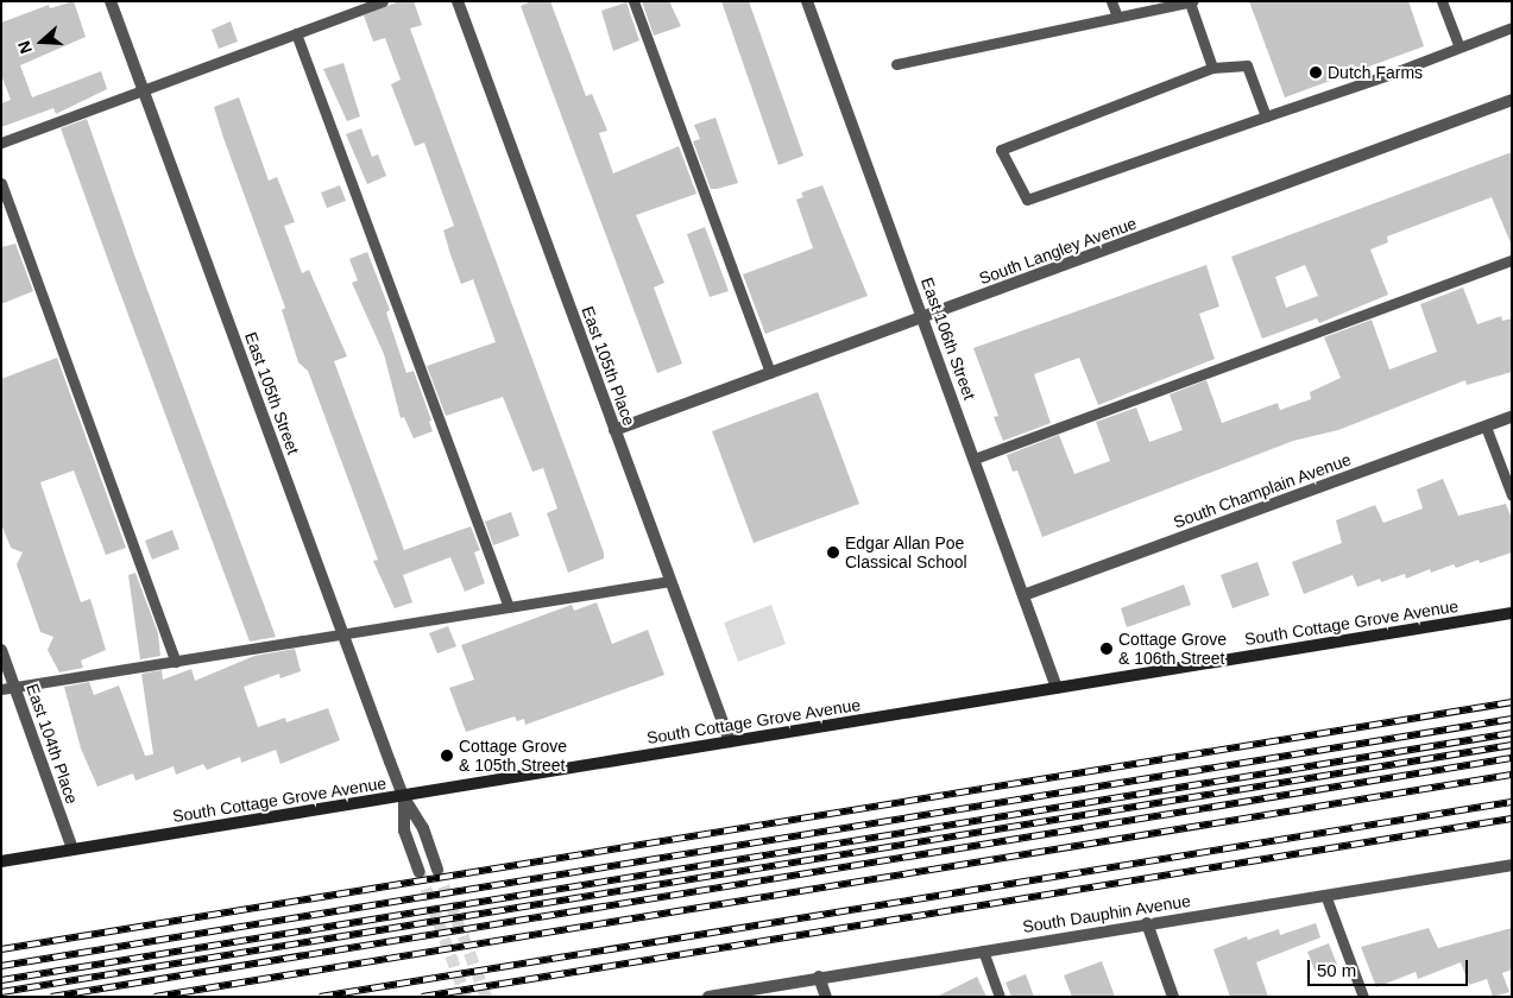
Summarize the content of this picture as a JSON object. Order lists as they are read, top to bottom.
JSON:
{
  "streets": {
    "street": [
      "South Langley Avenue",
      "East 106th Street",
      "East 105th Place",
      "East 105th Street",
      "South Champlain Avenue",
      "South Cottage Grove Avenue",
      "East 104th Place",
      "South Dauphin Avenue"
    ]
  },
  "crossings": [
    ["South Langley Avenue", "East 106th Street"],
    ["South Langley Avenue", "East 105th Place"],
    ["East 106th Street", "South Champlain Avenue"],
    ["East 106th Street", "South Cottage Grove Avenue"],
    ["East 105th Place", "South Cottage Grove Avenue"],
    ["East 105th Street", "South Cottage Grove Avenue"],
    ["South Cottage Grove Avenue", "East 104th Place"]
  ],
  "places": [
    "Dutch Farms",
    "Edgar Allan Poe Classical School",
    "Cottage Grove & 106th Street",
    "Cottage Grove & 105th Street"
  ],
  "scale_bar": "50 m",
  "north": "left"
}
